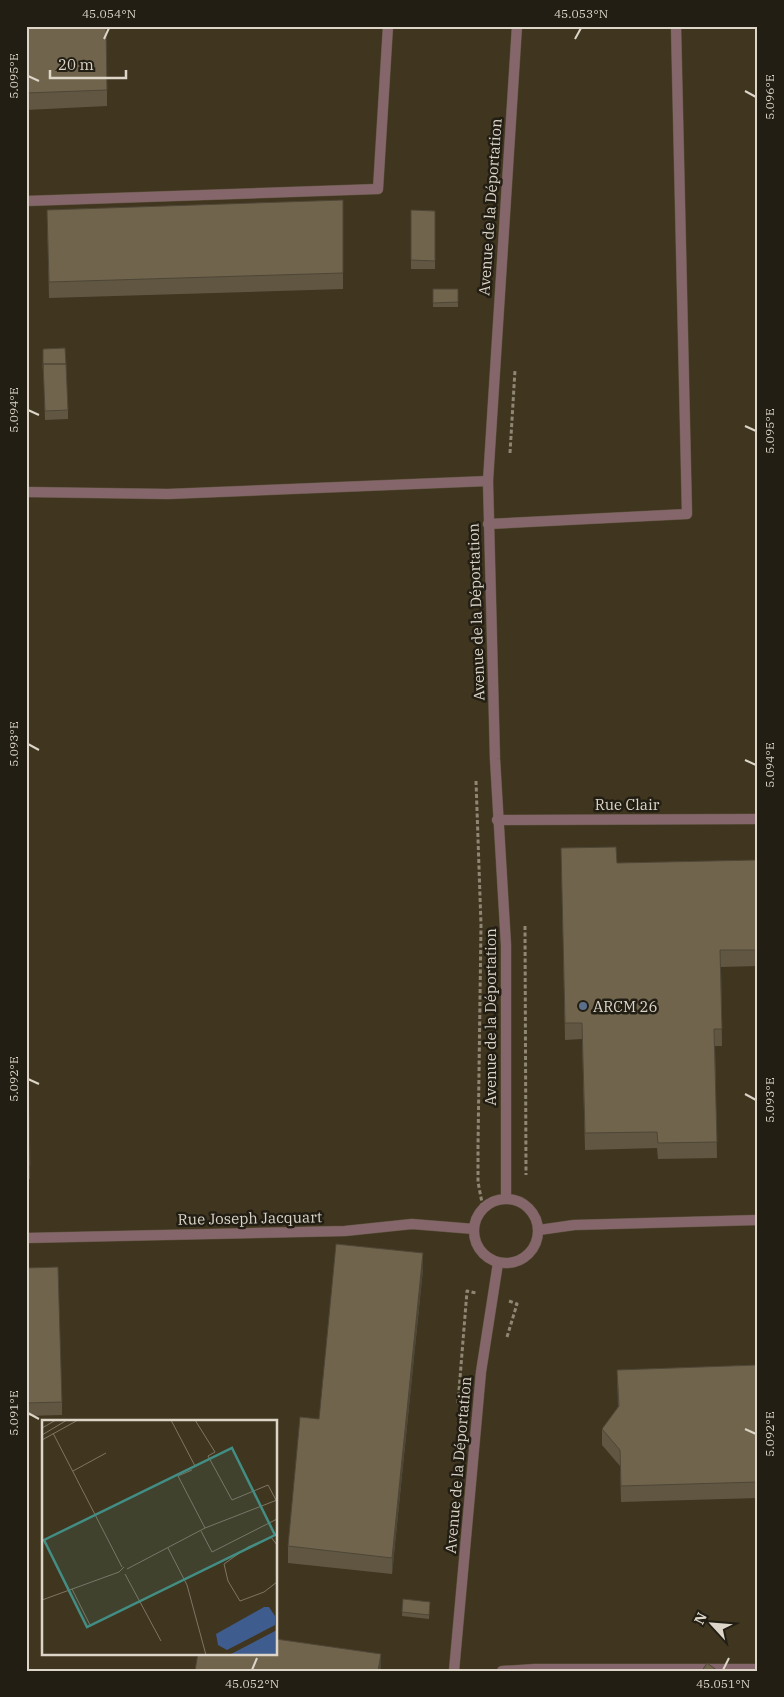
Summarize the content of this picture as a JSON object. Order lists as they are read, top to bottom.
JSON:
{
  "streets": {
    "street": ["Avenue de la Déportation", "Rue Clair", "Rue Joseph Jacquart"]
  },
  "crossings": [
    ["Avenue de la Déportation", "Rue Clair"],
    ["Avenue de la Déportation", "Rue Joseph Jacquart"]
  ],
  "places": ["ARCM 26"],
  "scale_bar": "20 m",
  "north": "top left",
  "coordinates": [
    "45.054°N",
    "45.053°N",
    "5.095°E",
    "5.096°E",
    "5.094°E",
    "5.093°E",
    "5.092°E",
    "5.091°E",
    "45.052°N",
    "45.051°N"
  ]
}
